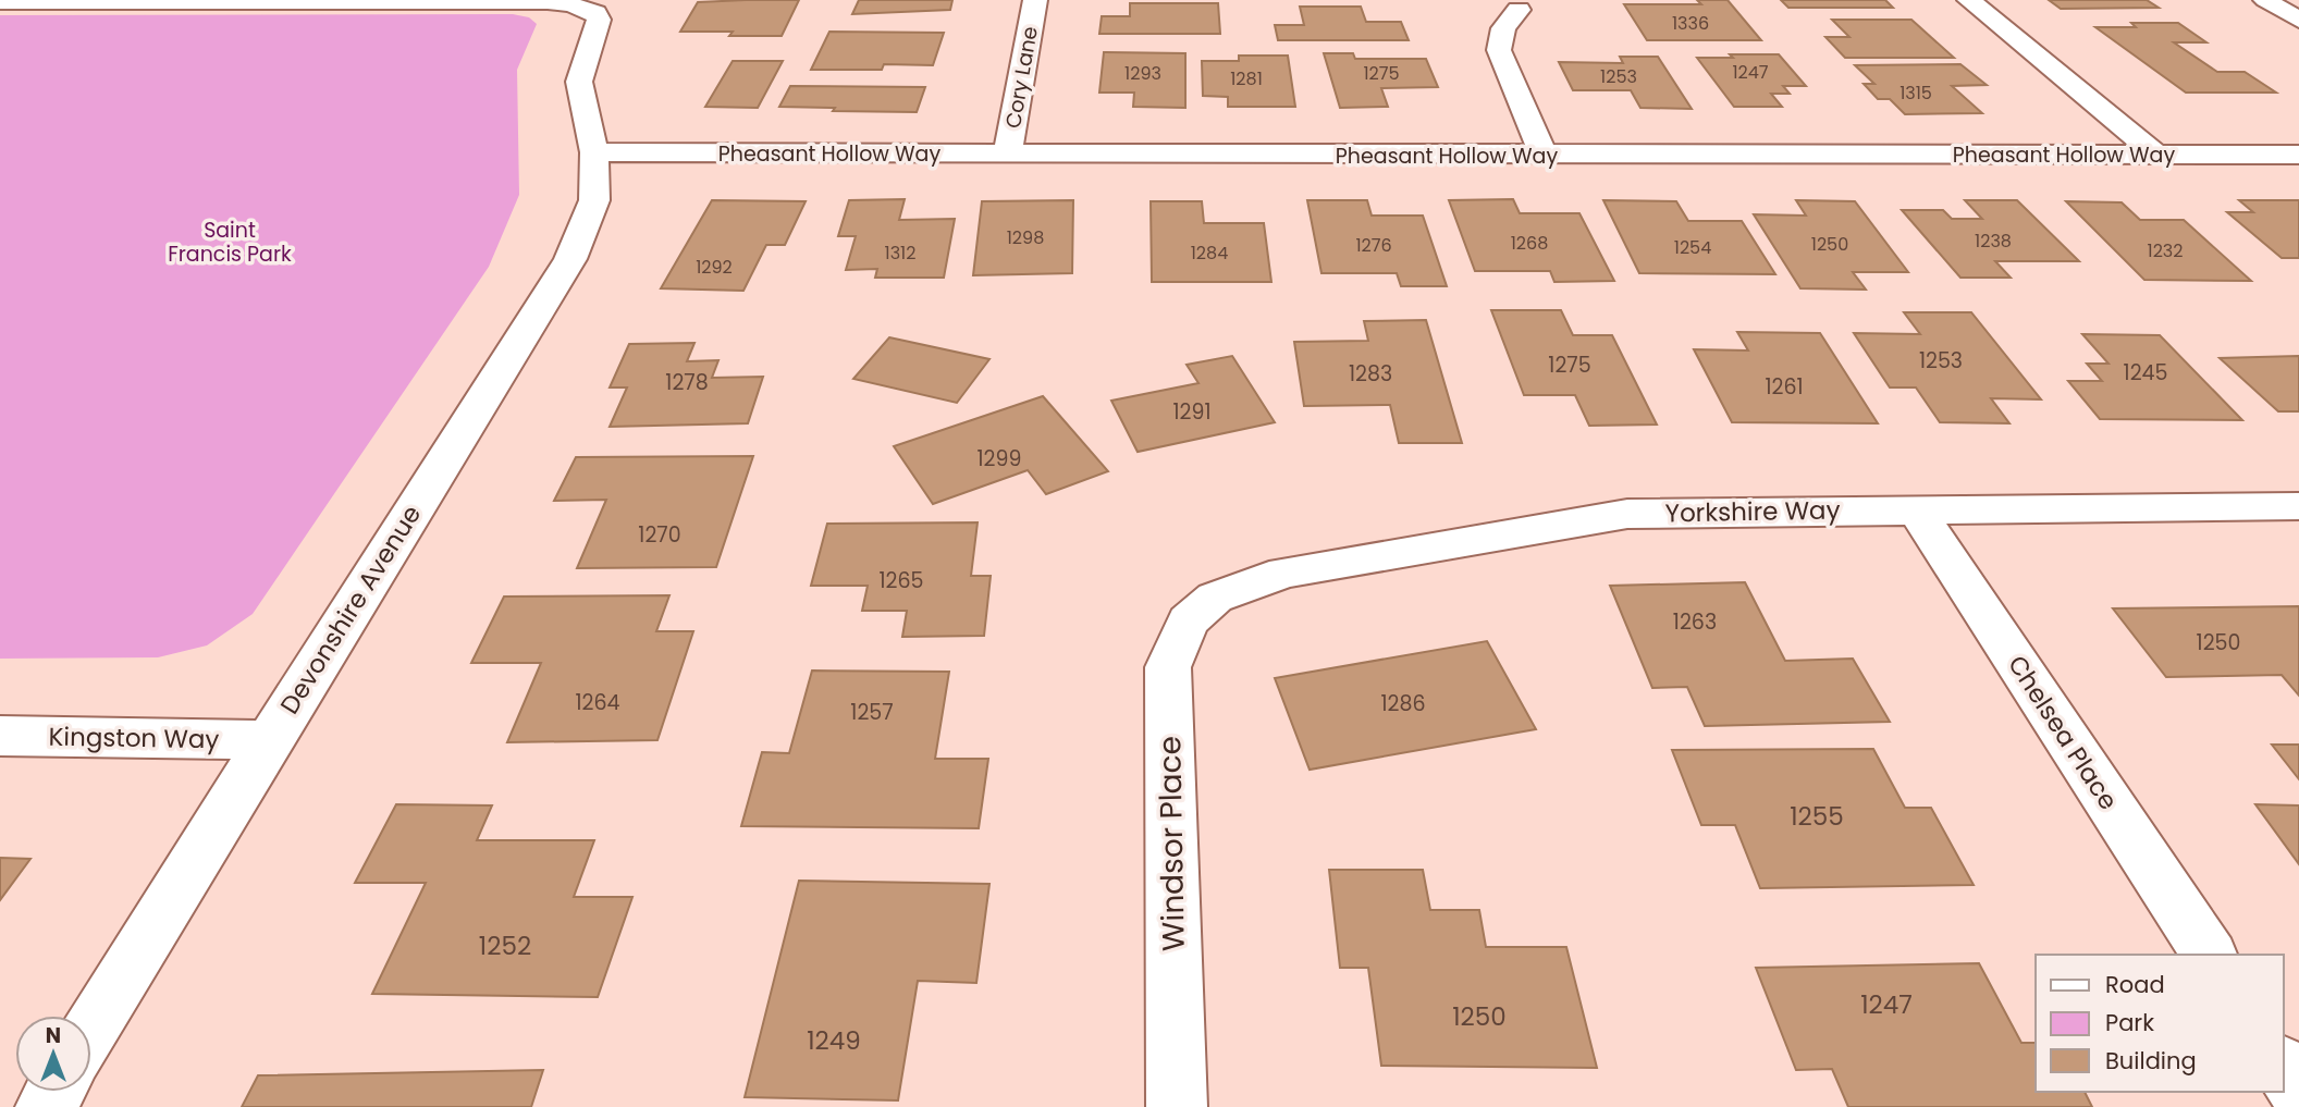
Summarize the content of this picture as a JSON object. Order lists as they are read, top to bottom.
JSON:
{
  "streets": {
    "street": [
      "Cory Lane",
      "Pheasant Hollow Way",
      "Yorkshire Way",
      "Devonshire Avenue",
      "Chelsea Place",
      "Kingston Way",
      "Windsor Place"
    ]
  },
  "crossings": [
    ["Cory Lane", "Pheasant Hollow Way"],
    ["Pheasant Hollow Way", "Devonshire Avenue"],
    ["Yorkshire Way", "Chelsea Place"],
    ["Yorkshire Way", "Windsor Place"],
    ["Devonshire Avenue", "Kingston Way"]
  ],
  "parks": ["Saint Francis Park"],
  "house_numbers": [
    "1336",
    "1247",
    "1293",
    "1275",
    "1253",
    "1281",
    "1315",
    "1298",
    "1238",
    "1268",
    "1250",
    "1276",
    "1254",
    "1232",
    "1312",
    "1284",
    "1292",
    "1253",
    "1275",
    "1245",
    "1283",
    "1278",
    "1261",
    "1291",
    "1299",
    "1270",
    "1265",
    "1263",
    "1250",
    "1264",
    "1286",
    "1257",
    "1255",
    "1252",
    "1247",
    "1250",
    "1249"
  ],
  "legend": ["Road", "Park", "Building"],
  "north": "top"
}
